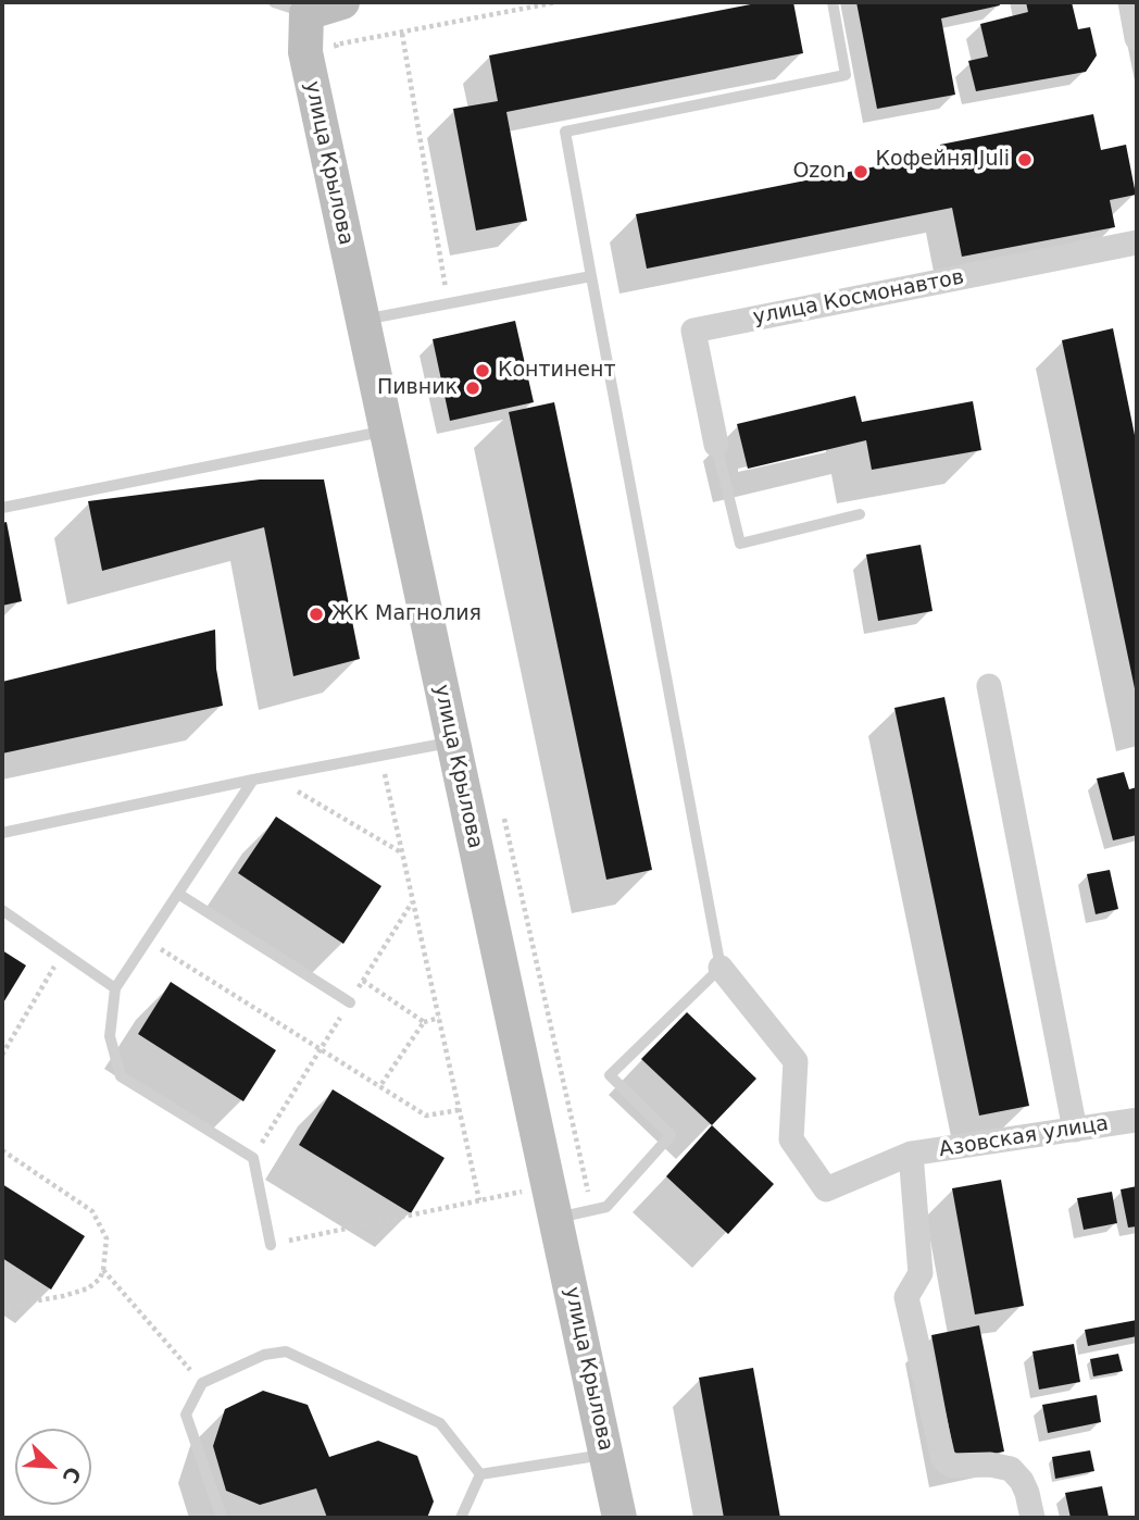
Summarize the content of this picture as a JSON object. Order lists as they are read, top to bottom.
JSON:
{
  "streets": {
    "street": ["улица Крылова", "улица Космонавтов", "Азовская улица"]
  },
  "places": [
    "Кофейня Juli",
    "Ozon",
    "Континент",
    "Пивник",
    "ЖК Магнолия"
  ],
  "north": "bottom right"
}
